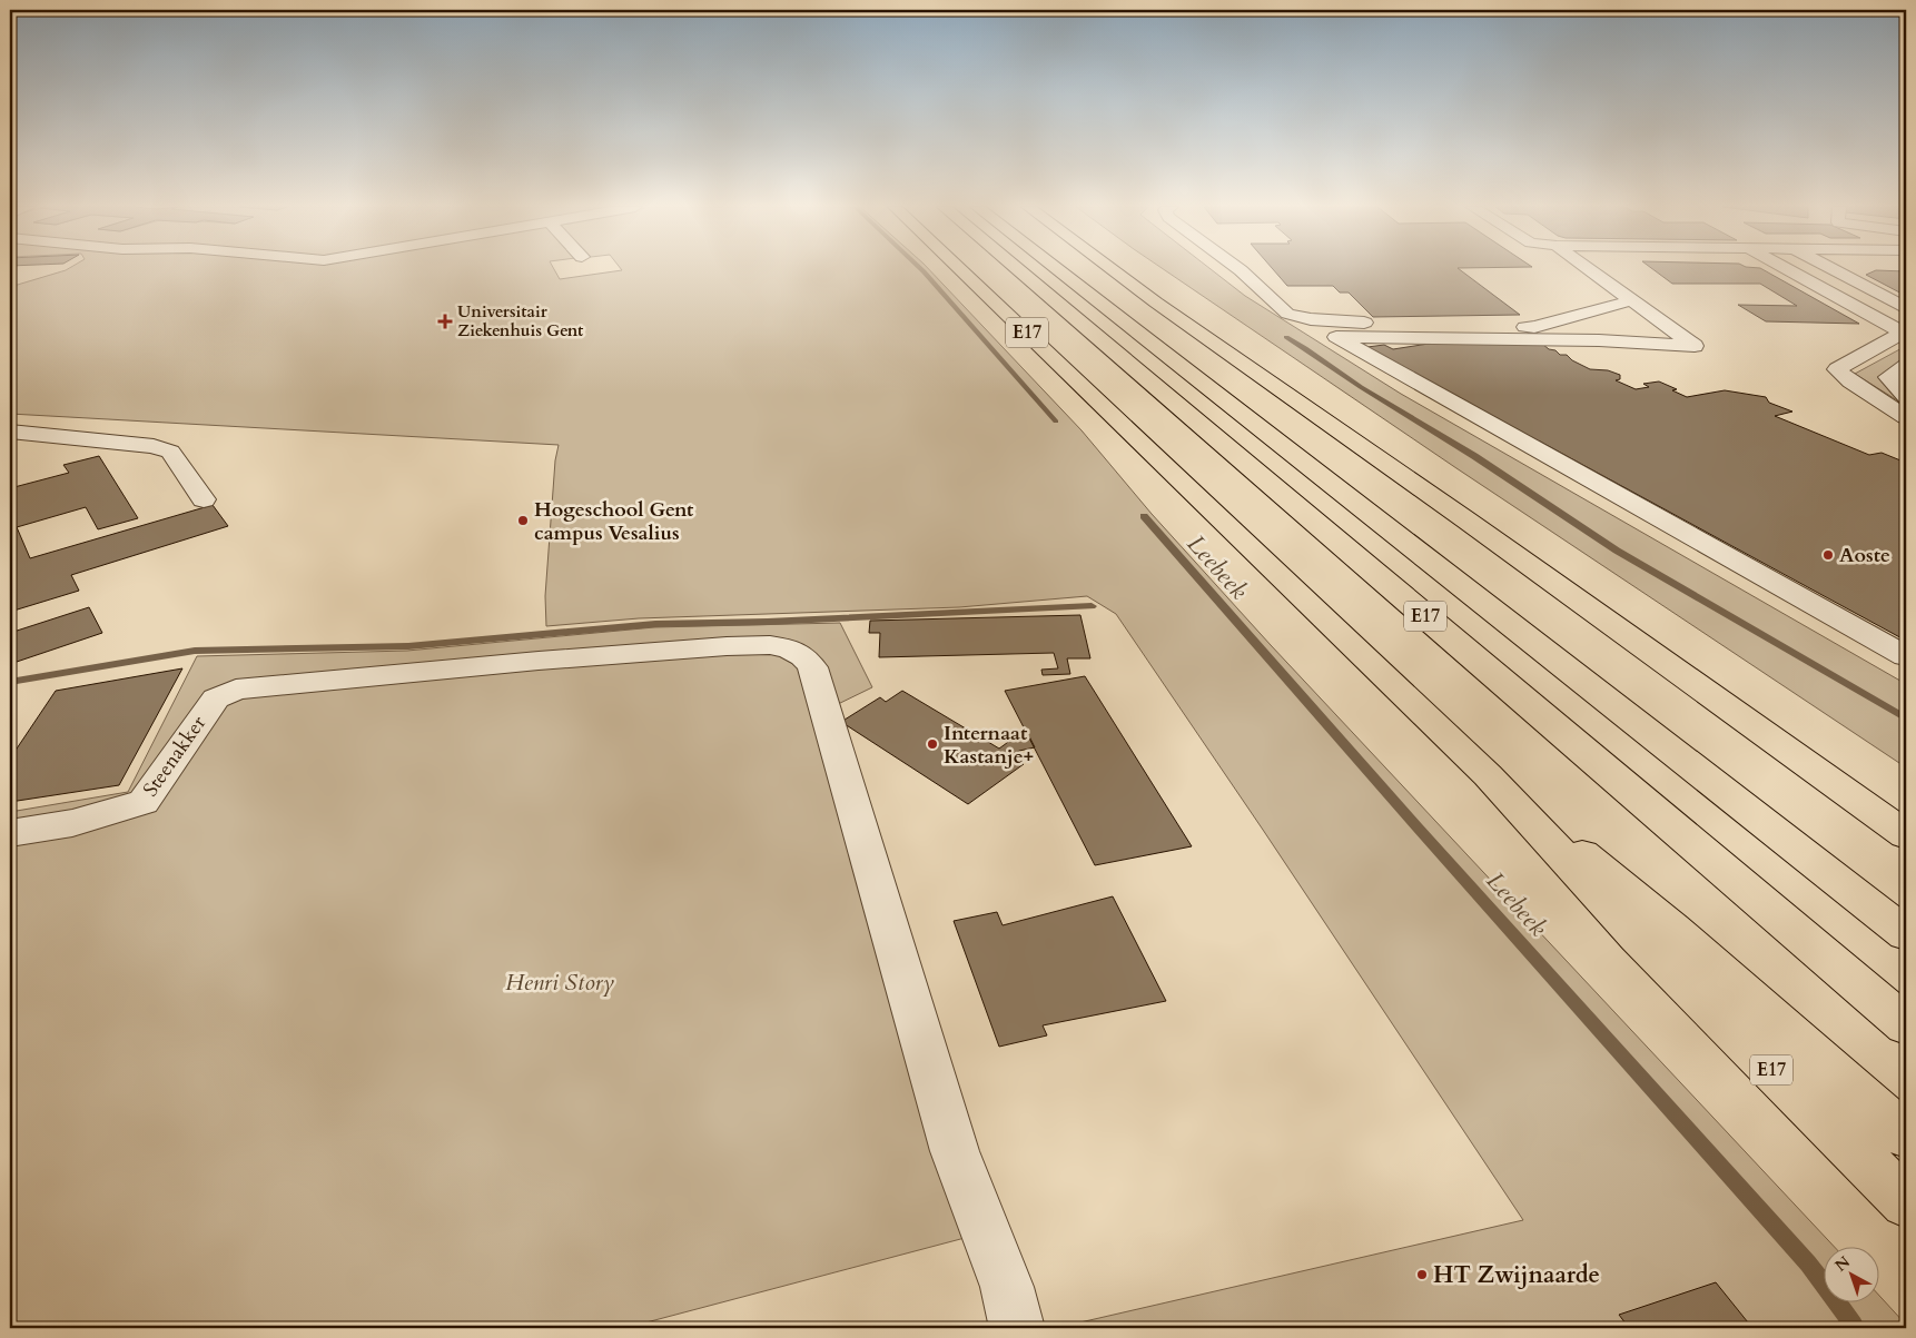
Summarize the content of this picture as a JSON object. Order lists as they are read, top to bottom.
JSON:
{
  "streets": {
    "highway": ["E17"],
    "street": ["Steenakker"]
  },
  "water": ["Leebeek"],
  "parks": ["Henri Story"],
  "places": {
    "health": ["Universitair Ziekenhuis Gent"],
    "other": [
      "Hogeschool Gent campus Vesalius",
      "Aoste",
      "Internaat Kastanje+",
      "HT Zwijnaarde"
    ]
  },
  "north": "top left"
}
